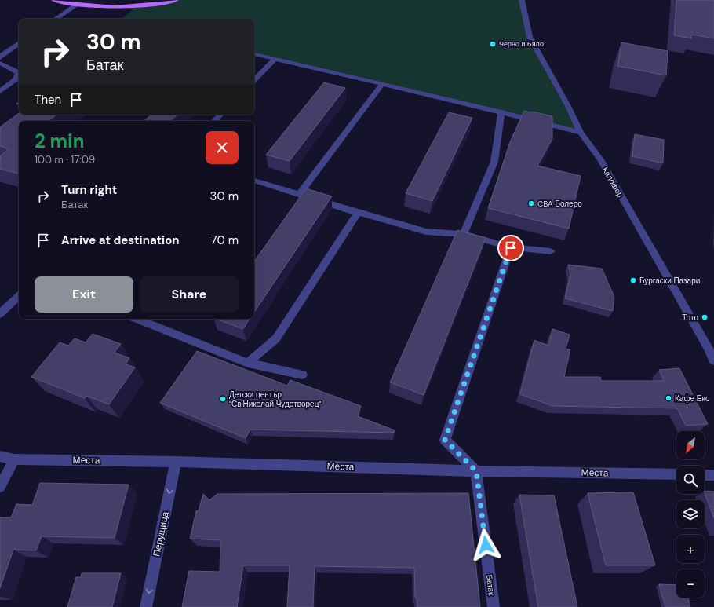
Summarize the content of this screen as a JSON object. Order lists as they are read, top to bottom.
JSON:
{
  "streets": {
    "street": [
      "Калофер",
      "Места",
      "Перущица",
      "Батак"
    ]
  },
  "crossings": [
    ["Места", "Перущица"],
    ["Места", "Батак"]
  ],
  "one_way": ["Перущица"],
  "places": [
    "Черно и Бяло",
    "CBA Болеро",
    "Бургаски Пазари",
    "Тото",
    "Кафе Еко",
    "Детски център \"Св.Николай Чудотворец\""
  ],
  "north": "bottom left",
  "page": {
    "turn": ["30 m", "Батак"],
    "then": "Then",
    "heading": ["2 min", "100 m · 17:09"],
    "list": [
      {
        "name": "Turn right",
        "note": "Батак",
        "value": "30 m"
      },
      {
        "name": "Arrive at destination",
        "value": "70 m"
      }
    ],
    "buttons": ["Exit", "Share"],
    "map_buttons": ["+", "−"]
  }
}
